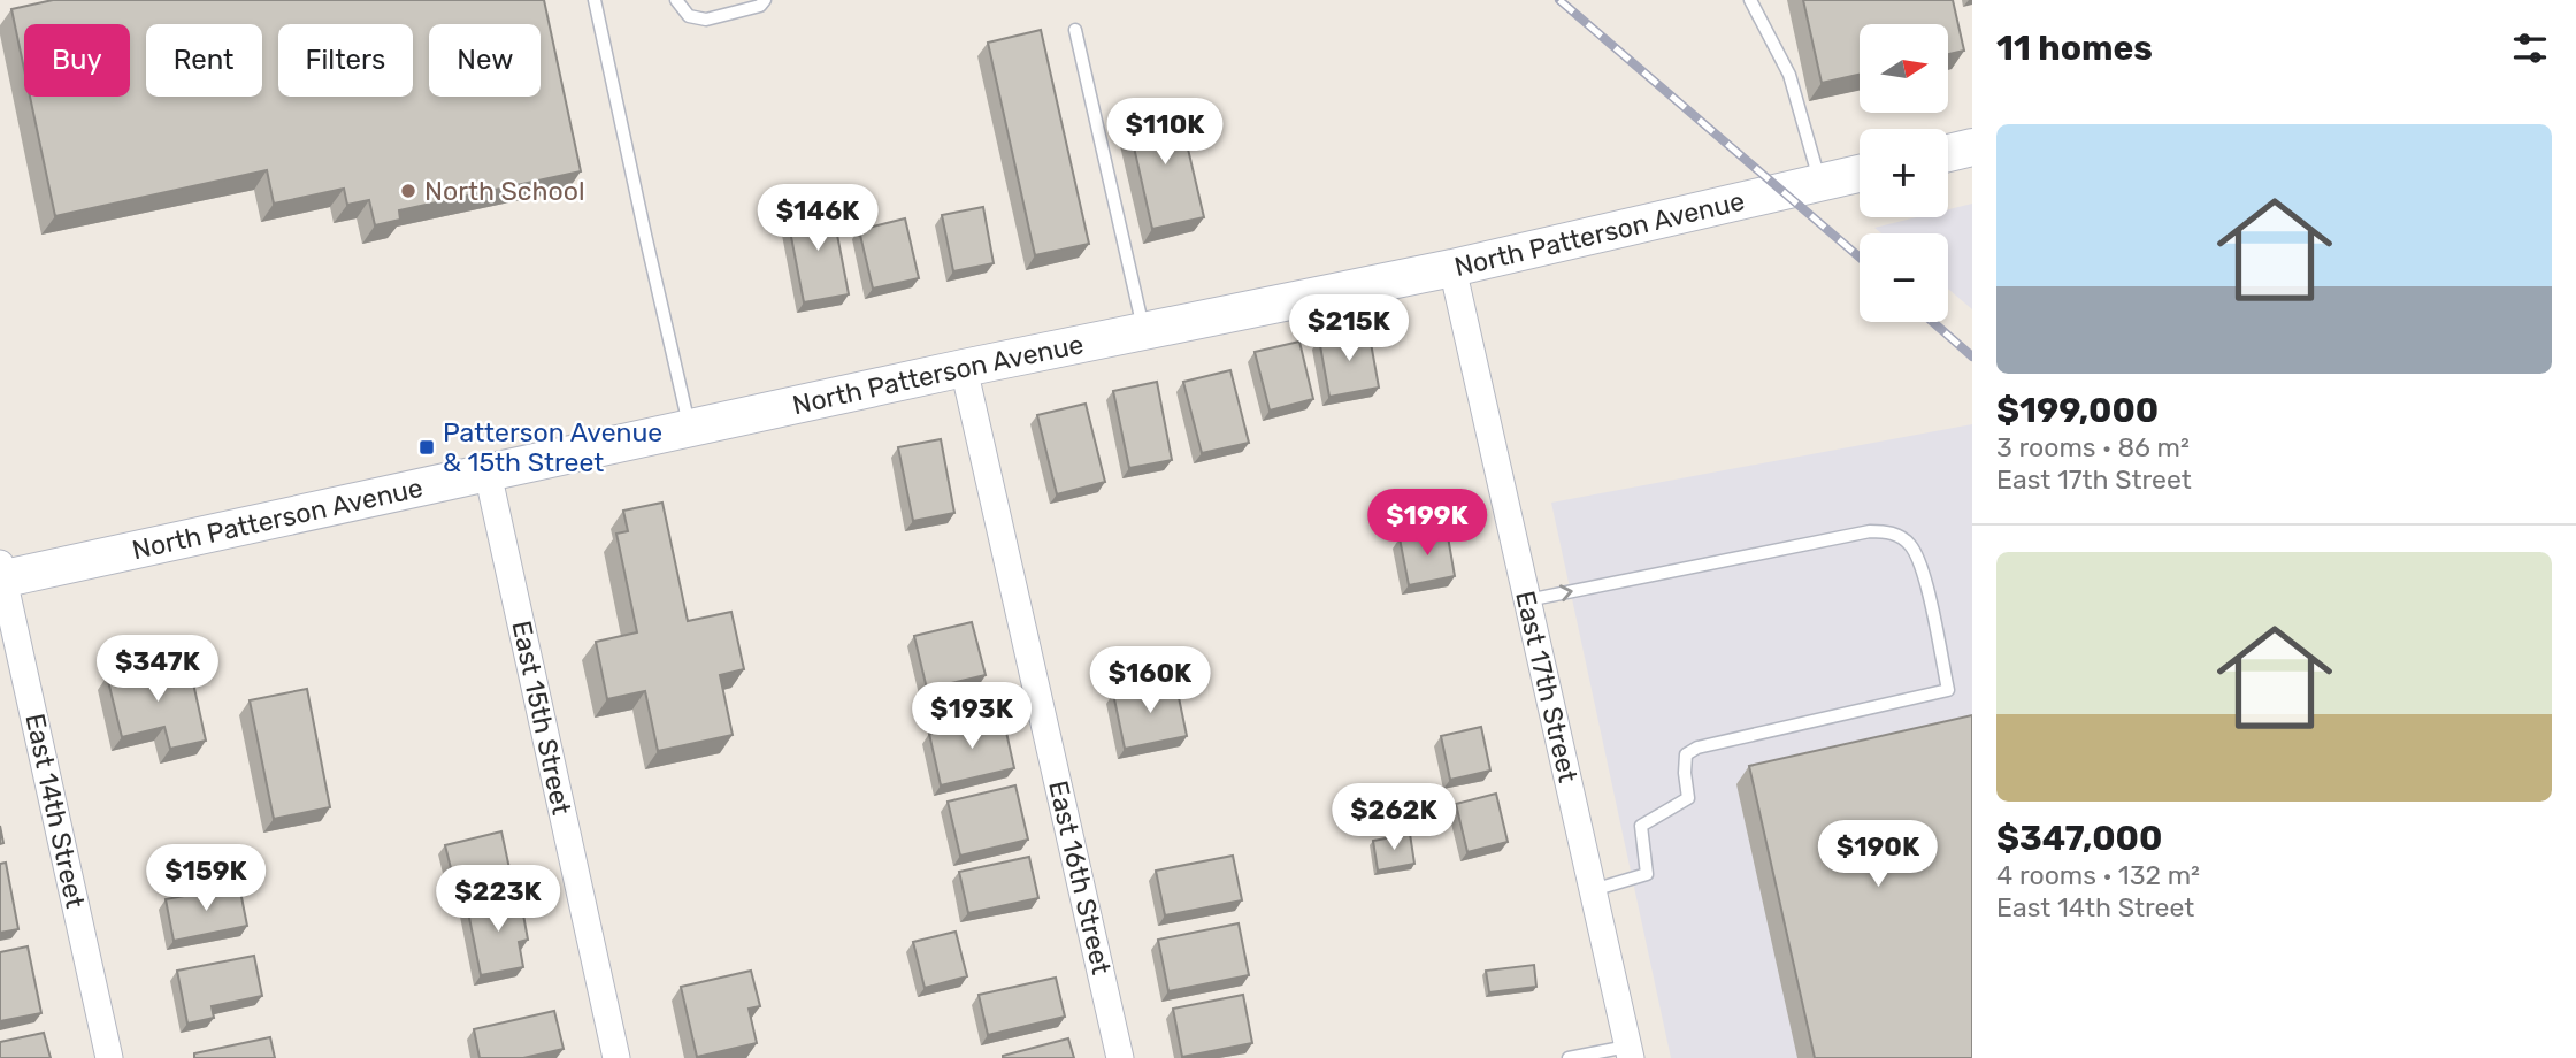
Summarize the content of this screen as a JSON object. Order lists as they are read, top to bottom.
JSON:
{
  "streets": {
    "main road": ["North Patterson Avenue"],
    "street": [
      "East 17th Street",
      "East 15th Street",
      "East 14th Street",
      "East 16th Street"
    ]
  },
  "crossings": [
    ["North Patterson Avenue", "East 17th Street"],
    ["North Patterson Avenue", "East 15th Street"],
    ["North Patterson Avenue", "East 14th Street"],
    ["North Patterson Avenue", "East 16th Street"]
  ],
  "places": {
    "other": ["North School"],
    "transit": ["Patterson Avenue & 15th Street"]
  },
  "north": "right",
  "page": {
    "heading": "11 homes",
    "map_buttons": ["+", "−"],
    "chip": [
      "Buy",
      "Rent",
      "Filters",
      "New"
    ],
    "list": [
      {
        "name": "$199,000",
        "note": "3 rooms · 86 m² · East 17th Street"
      },
      {
        "name": "$347,000",
        "note": "4 rooms · 132 m² · East 14th Street"
      }
    ],
    "price": [
      "$110K",
      "$146K",
      "$215K",
      "$199K",
      "$347K",
      "$160K",
      "$193K",
      "$262K",
      "$190K",
      "$159K",
      "$223K"
    ]
  }
}
